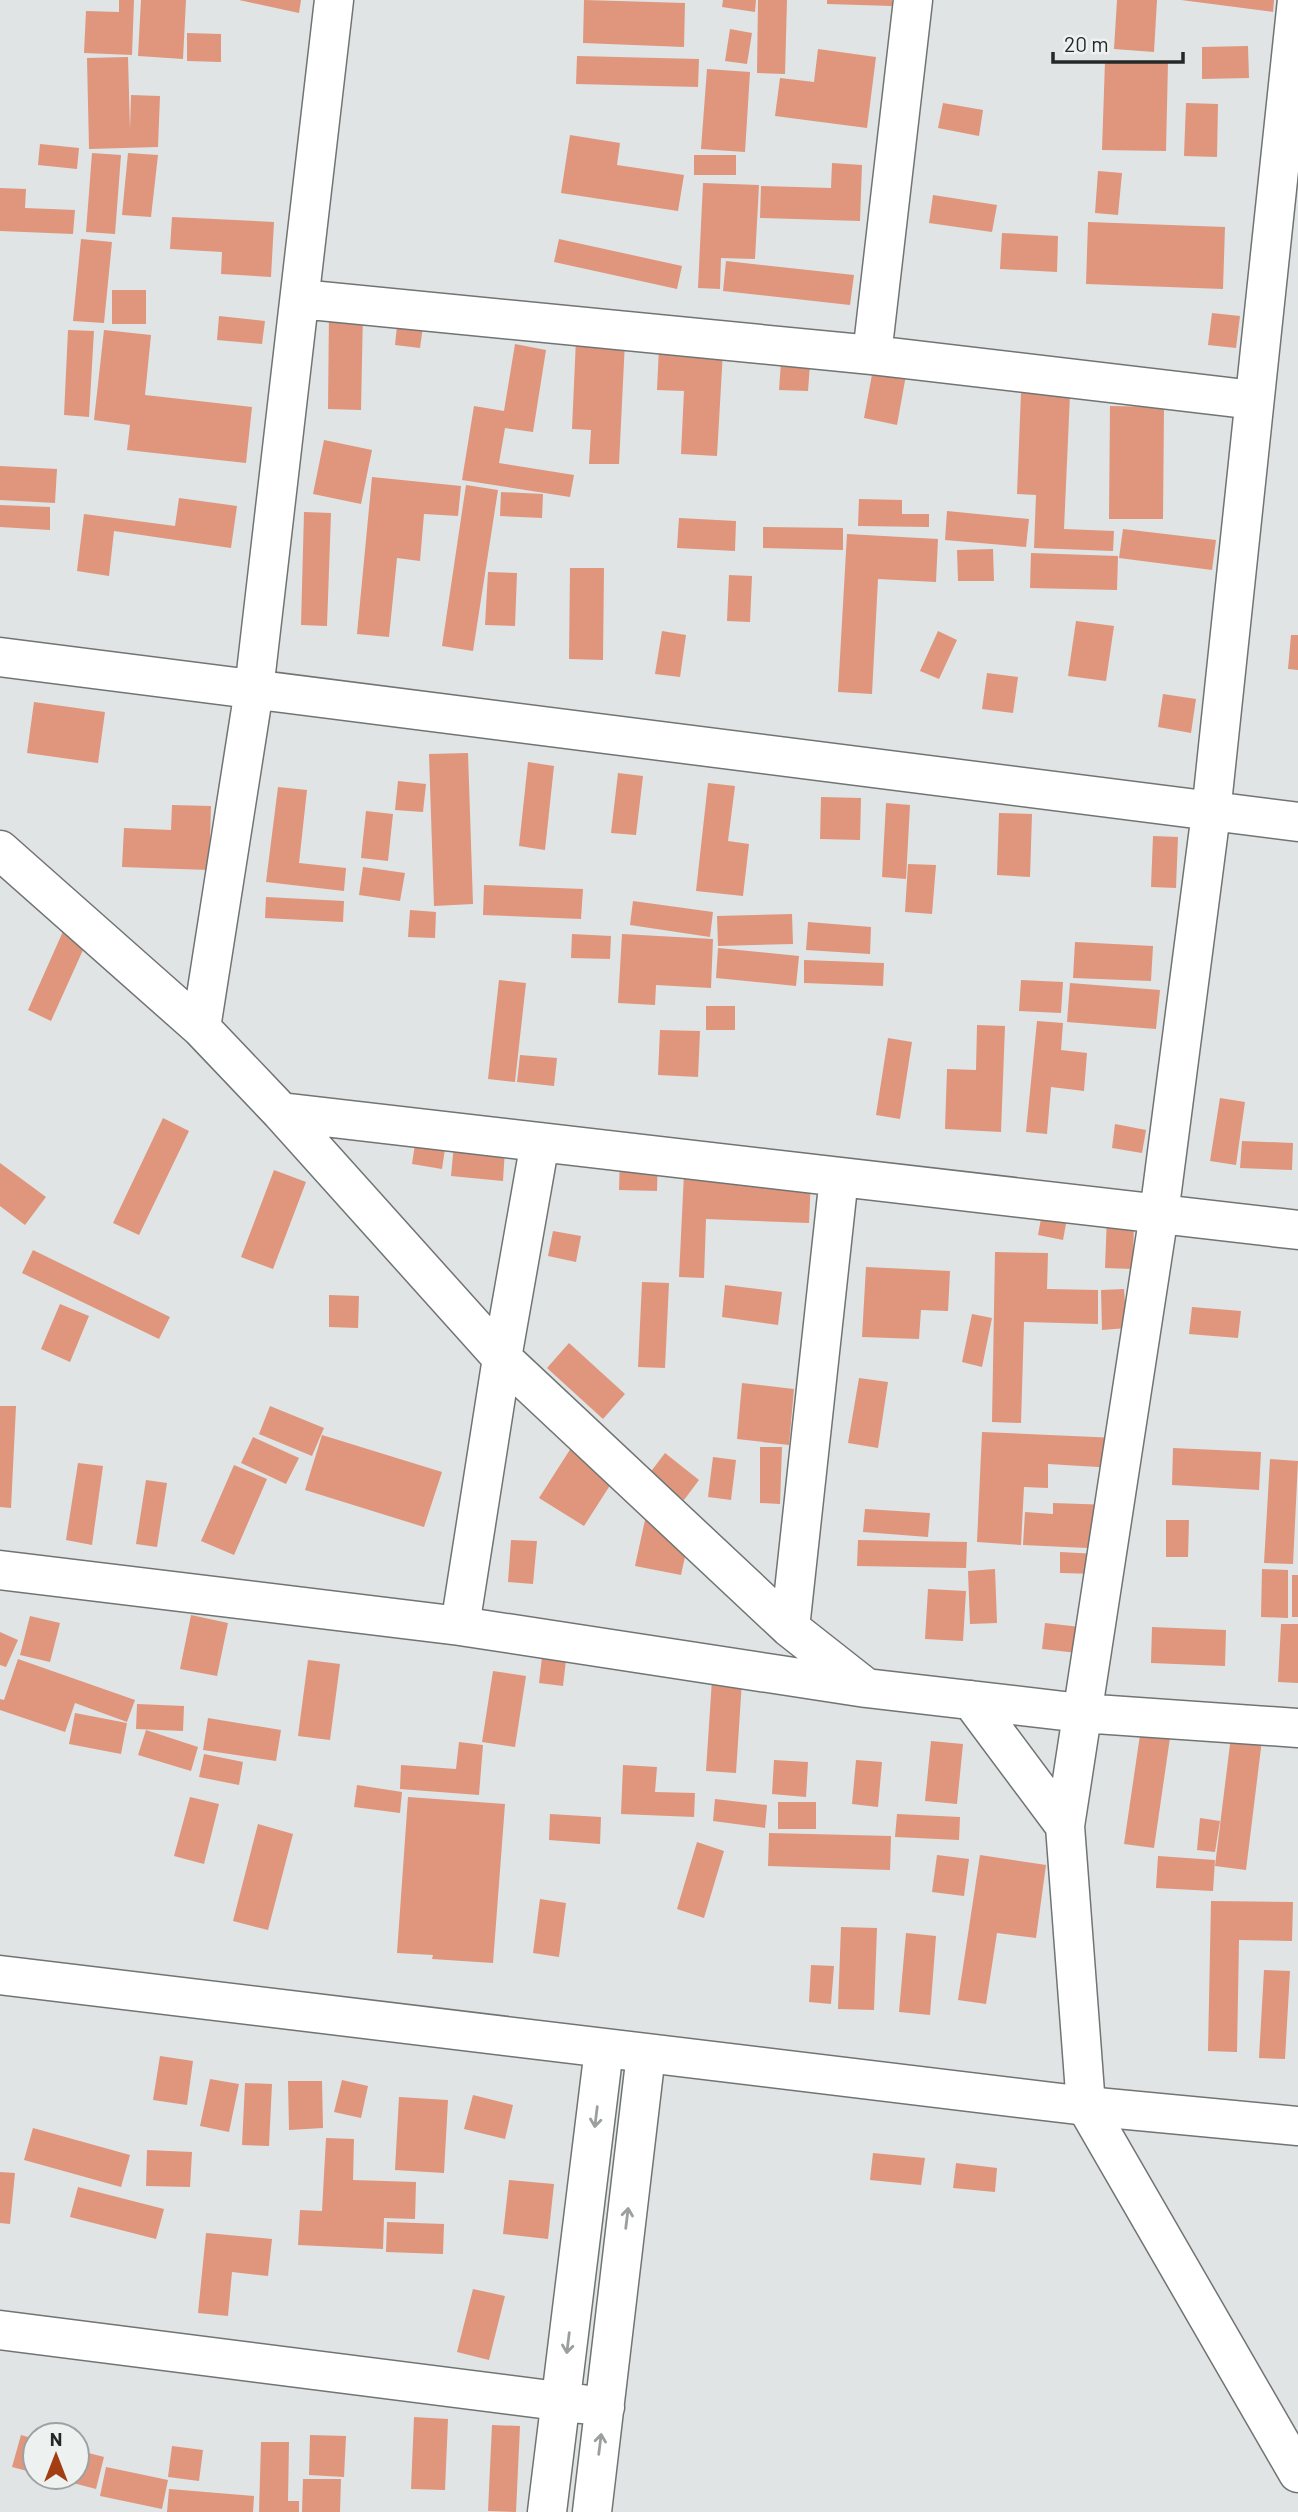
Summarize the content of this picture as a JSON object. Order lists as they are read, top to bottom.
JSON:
{
  "scale_bar": "20 m",
  "north": "top"
}
